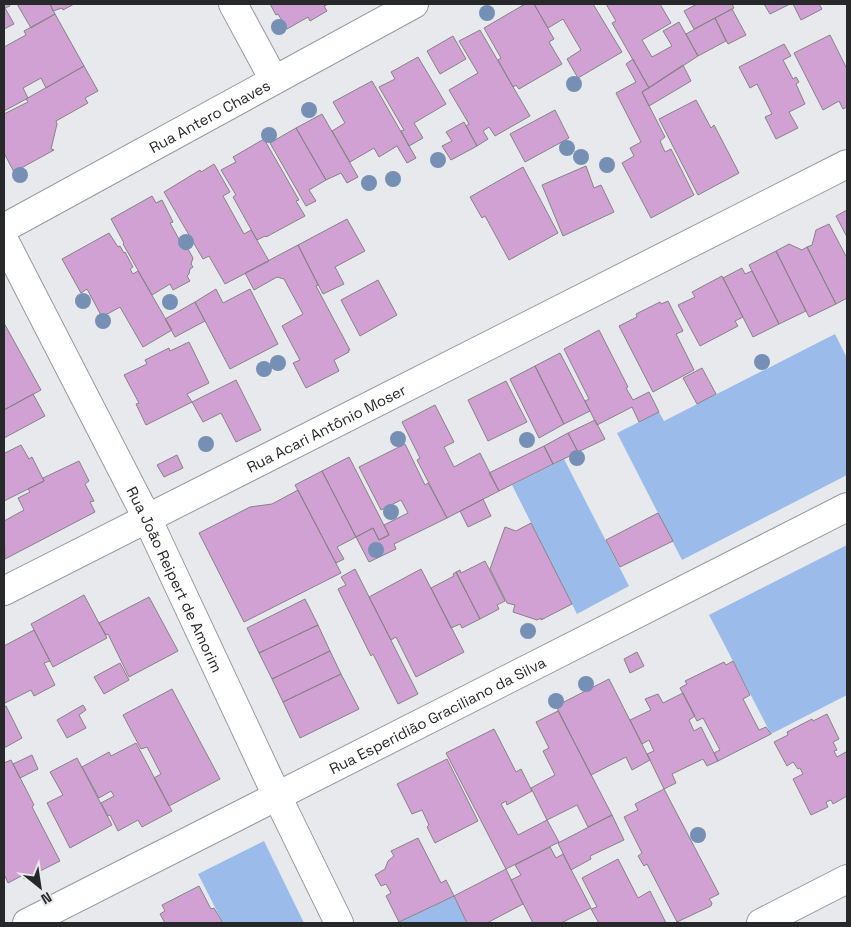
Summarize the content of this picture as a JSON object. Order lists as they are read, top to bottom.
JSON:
{
  "streets": {
    "street": [
      "Rua Antero Chaves",
      "Rua Acari Antônio Moser",
      "Rua João Reipert de Amorim",
      "Rua Esperidião Graciliano da Silva"
    ]
  },
  "crossings": [
    ["Rua Acari Antônio Moser", "Rua João Reipert de Amorim"],
    ["Rua João Reipert de Amorim", "Rua Esperidião Graciliano da Silva"]
  ],
  "north": "bottom right"
}
